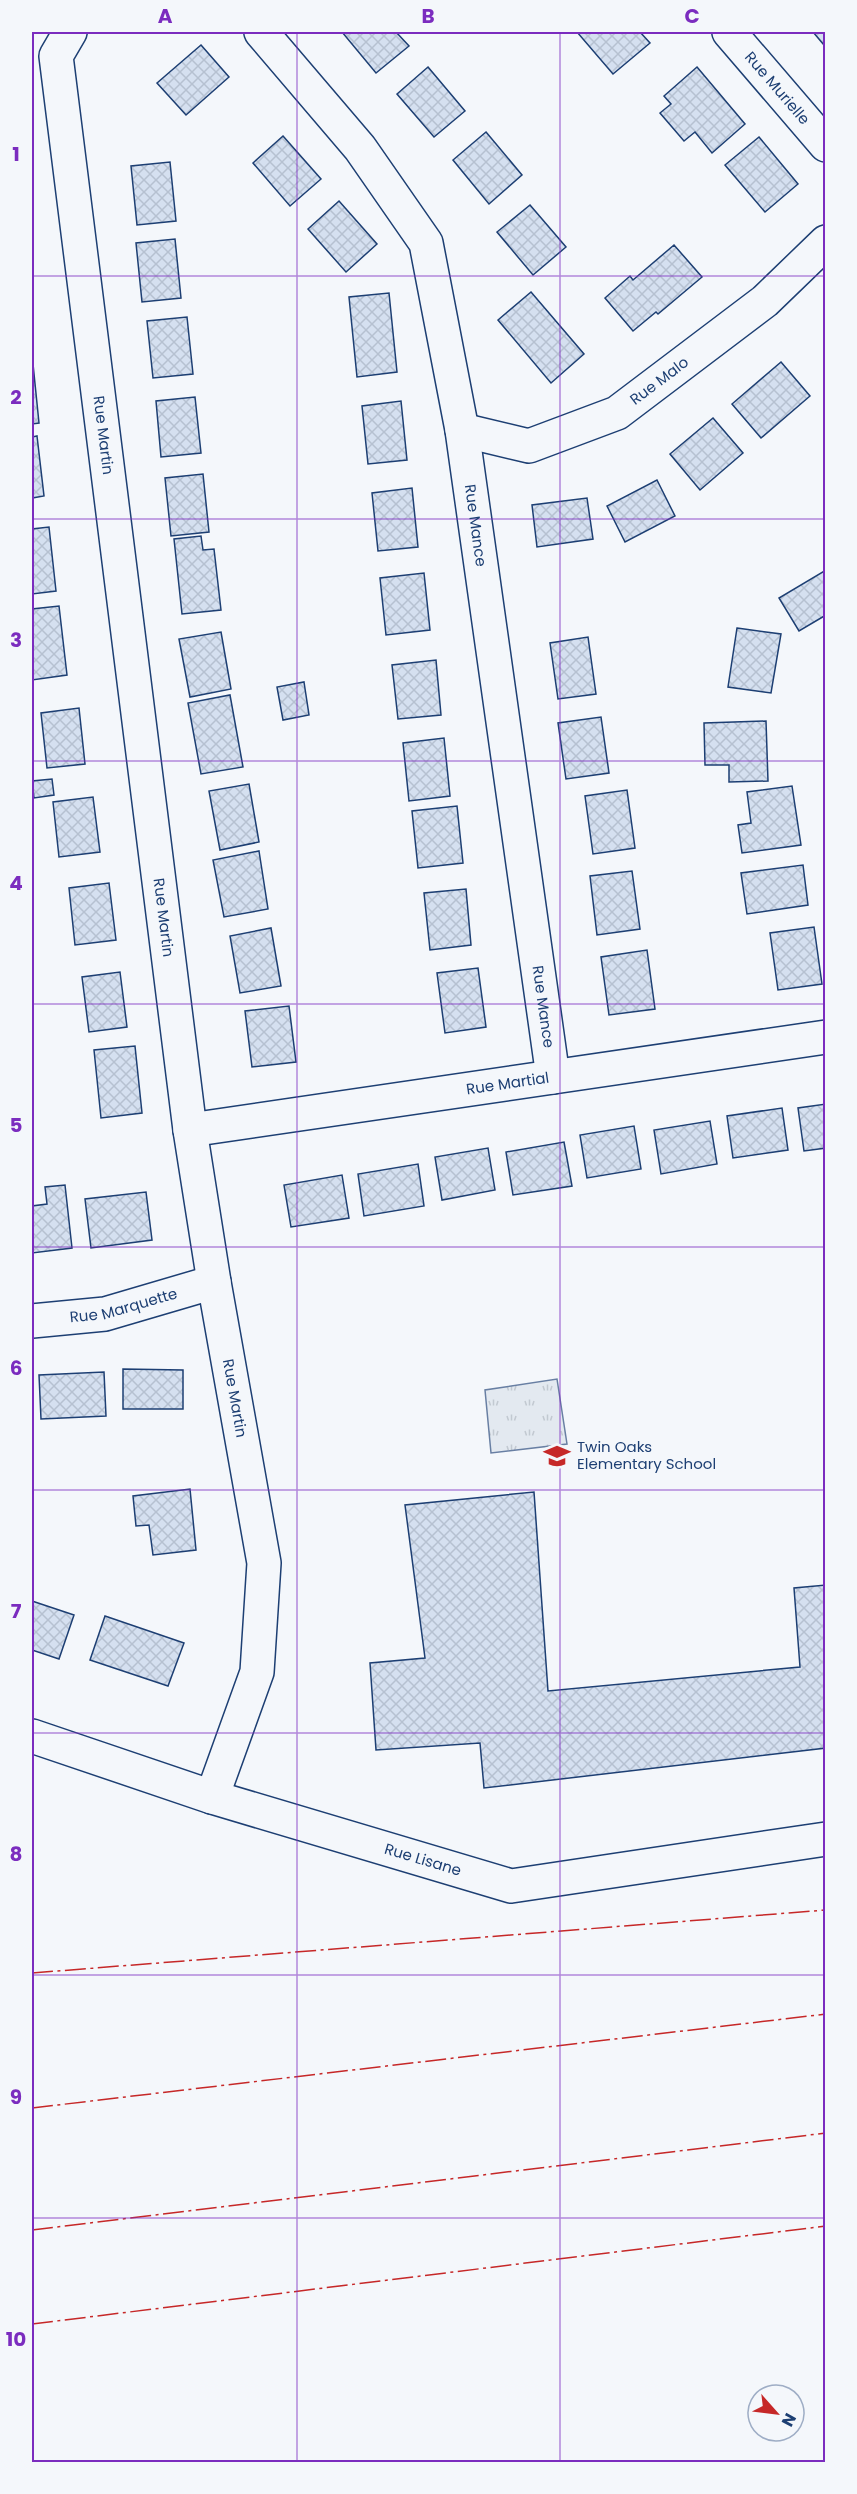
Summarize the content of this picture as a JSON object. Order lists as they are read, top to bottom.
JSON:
{
  "streets": {
    "street": [
      "Rue Murielle",
      "Rue Malo",
      "Rue Martin",
      "Rue Mance",
      "Rue Martial",
      "Rue Marquette",
      "Rue Lisane"
    ]
  },
  "crossings": [
    ["Rue Malo", "Rue Mance"],
    ["Rue Martin", "Rue Martial"],
    ["Rue Martin", "Rue Marquette"],
    ["Rue Martin", "Rue Lisane"],
    ["Rue Mance", "Rue Martial"]
  ],
  "places": {
    "school or university": ["Twin Oaks Elementary School"]
  },
  "north": "bottom right",
  "grid": {
    "columns": ["A", "B", "C"],
    "rows": [
      "1",
      "2",
      "3",
      "4",
      "5",
      "6",
      "7",
      "8",
      "9",
      "10"
    ]
  }
}
